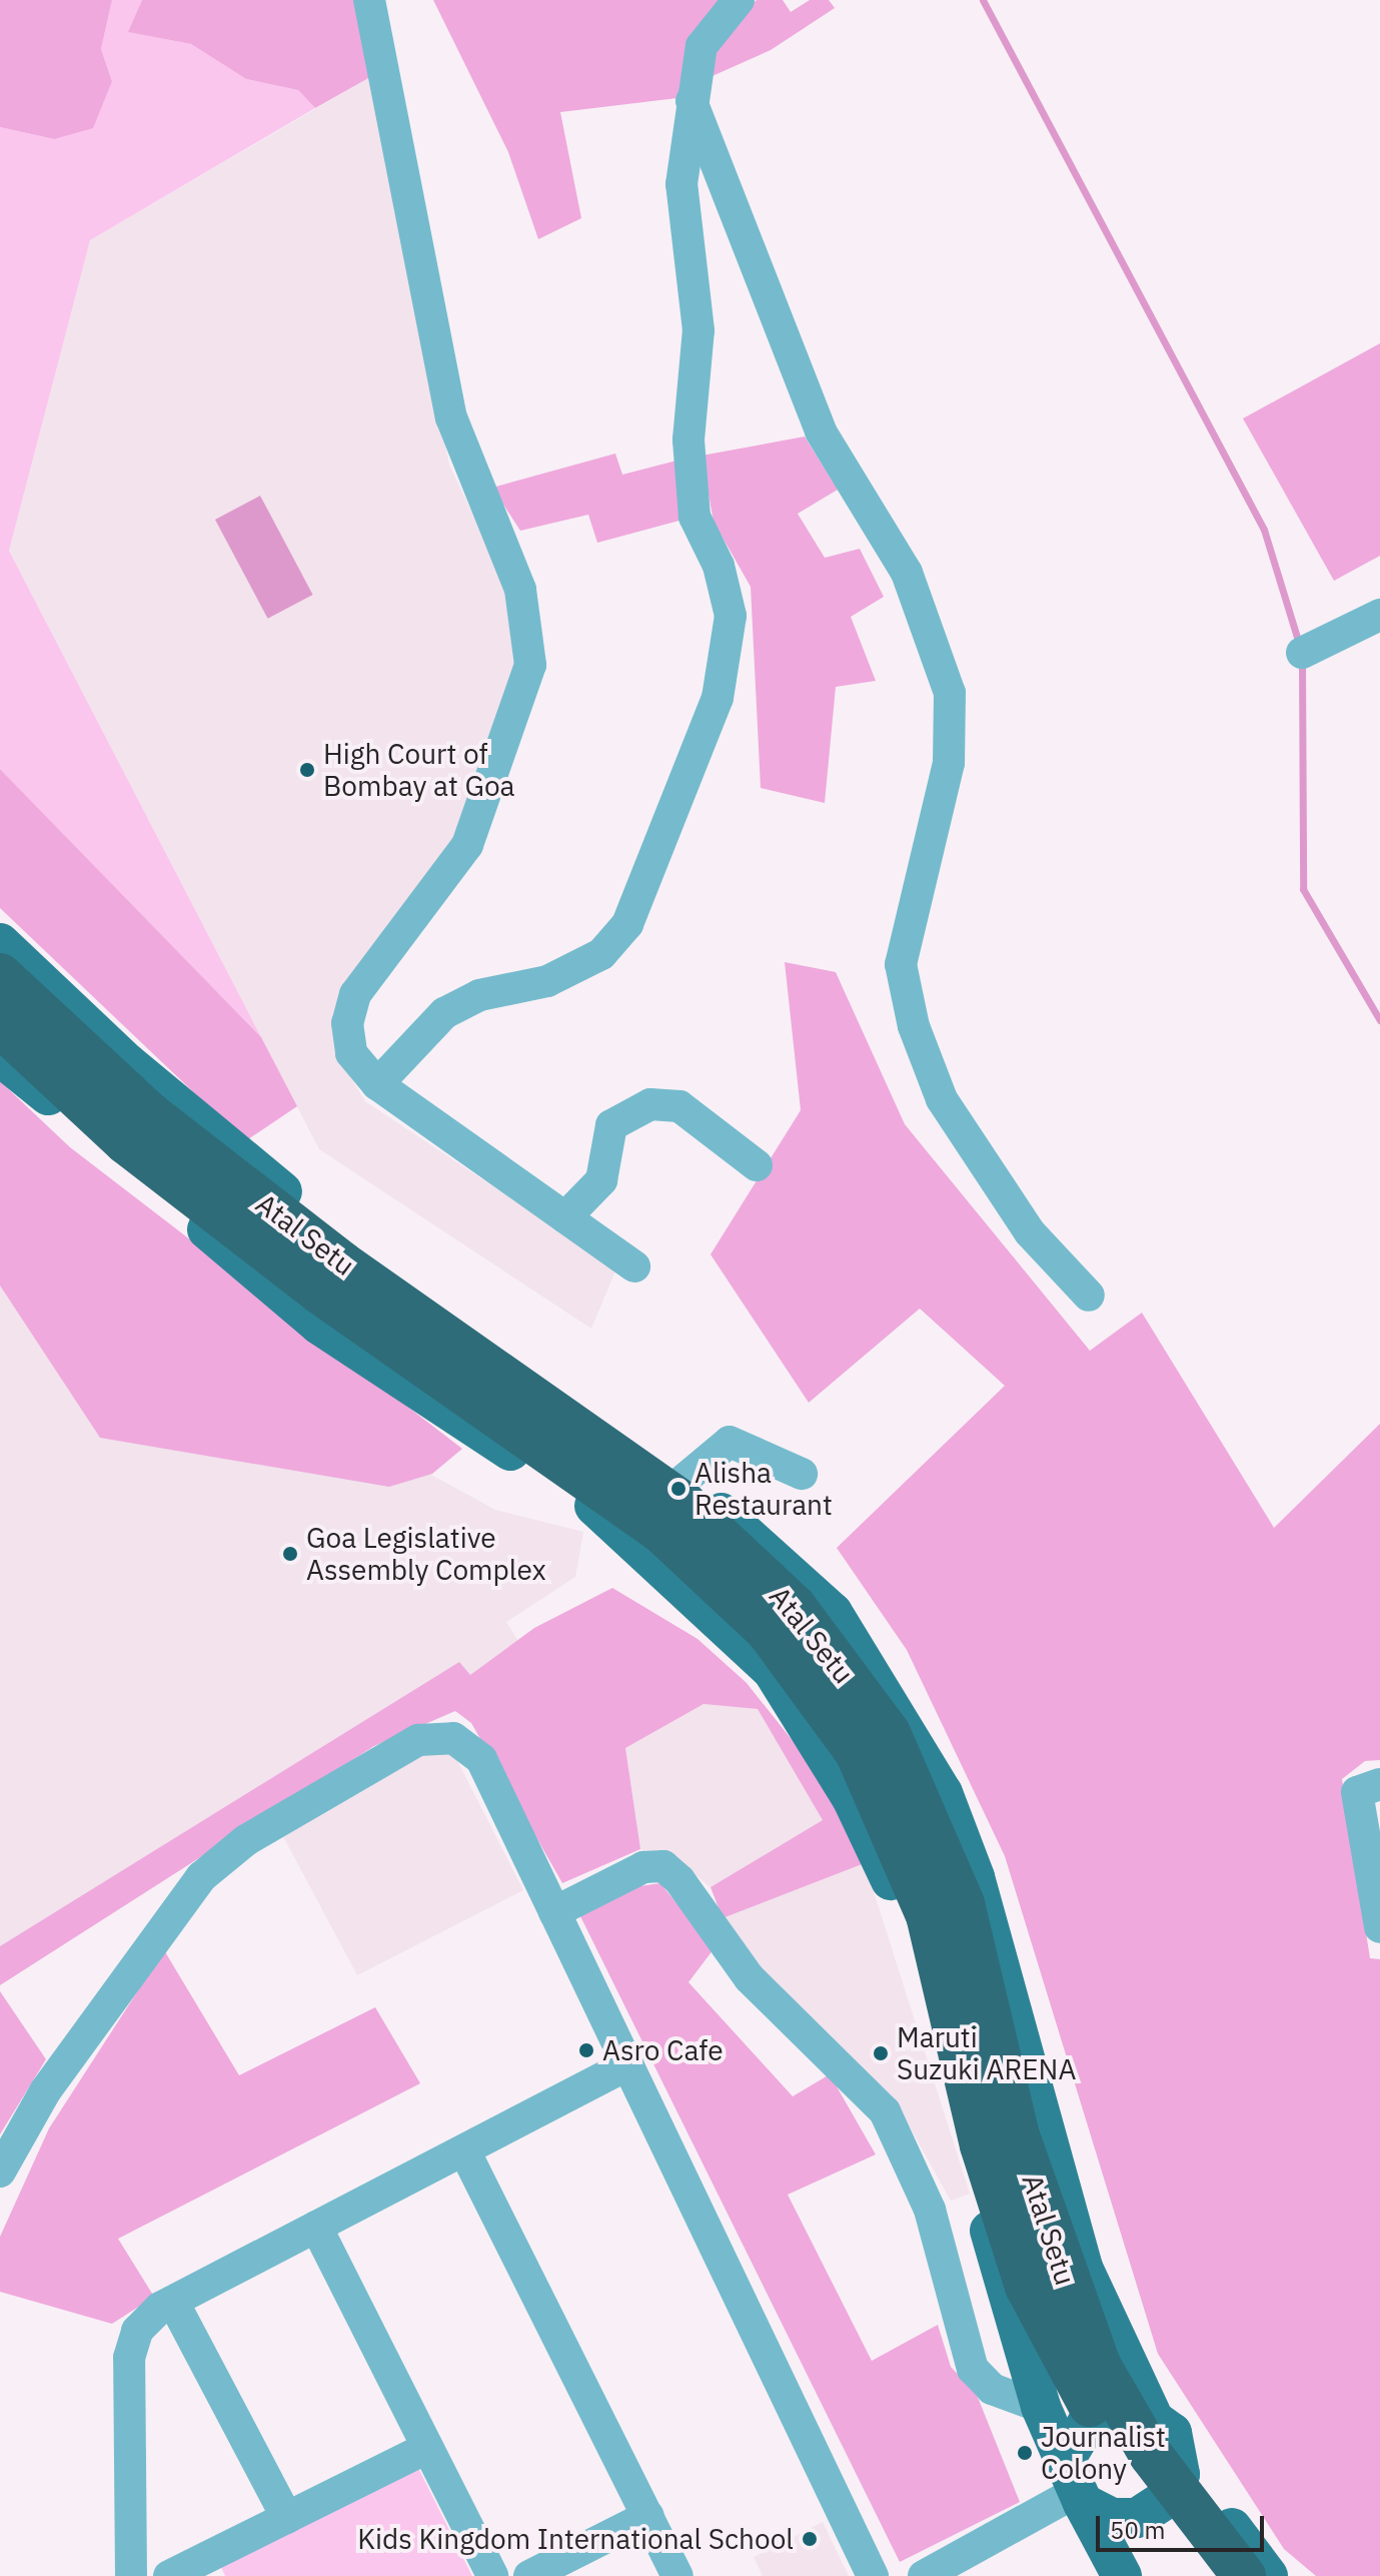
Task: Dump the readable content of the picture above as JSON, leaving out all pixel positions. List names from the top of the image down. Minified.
{"streets":{"highway":["Atal Setu"]},"places":["High Court of Bombay at Goa","Alisha Restaurant","Goa Legislative Assembly Complex","Asro Cafe","Maruti Suzuki ARENA","Journalist Colony","Kids Kingdom International School"],"scale_bar":"50 m"}
